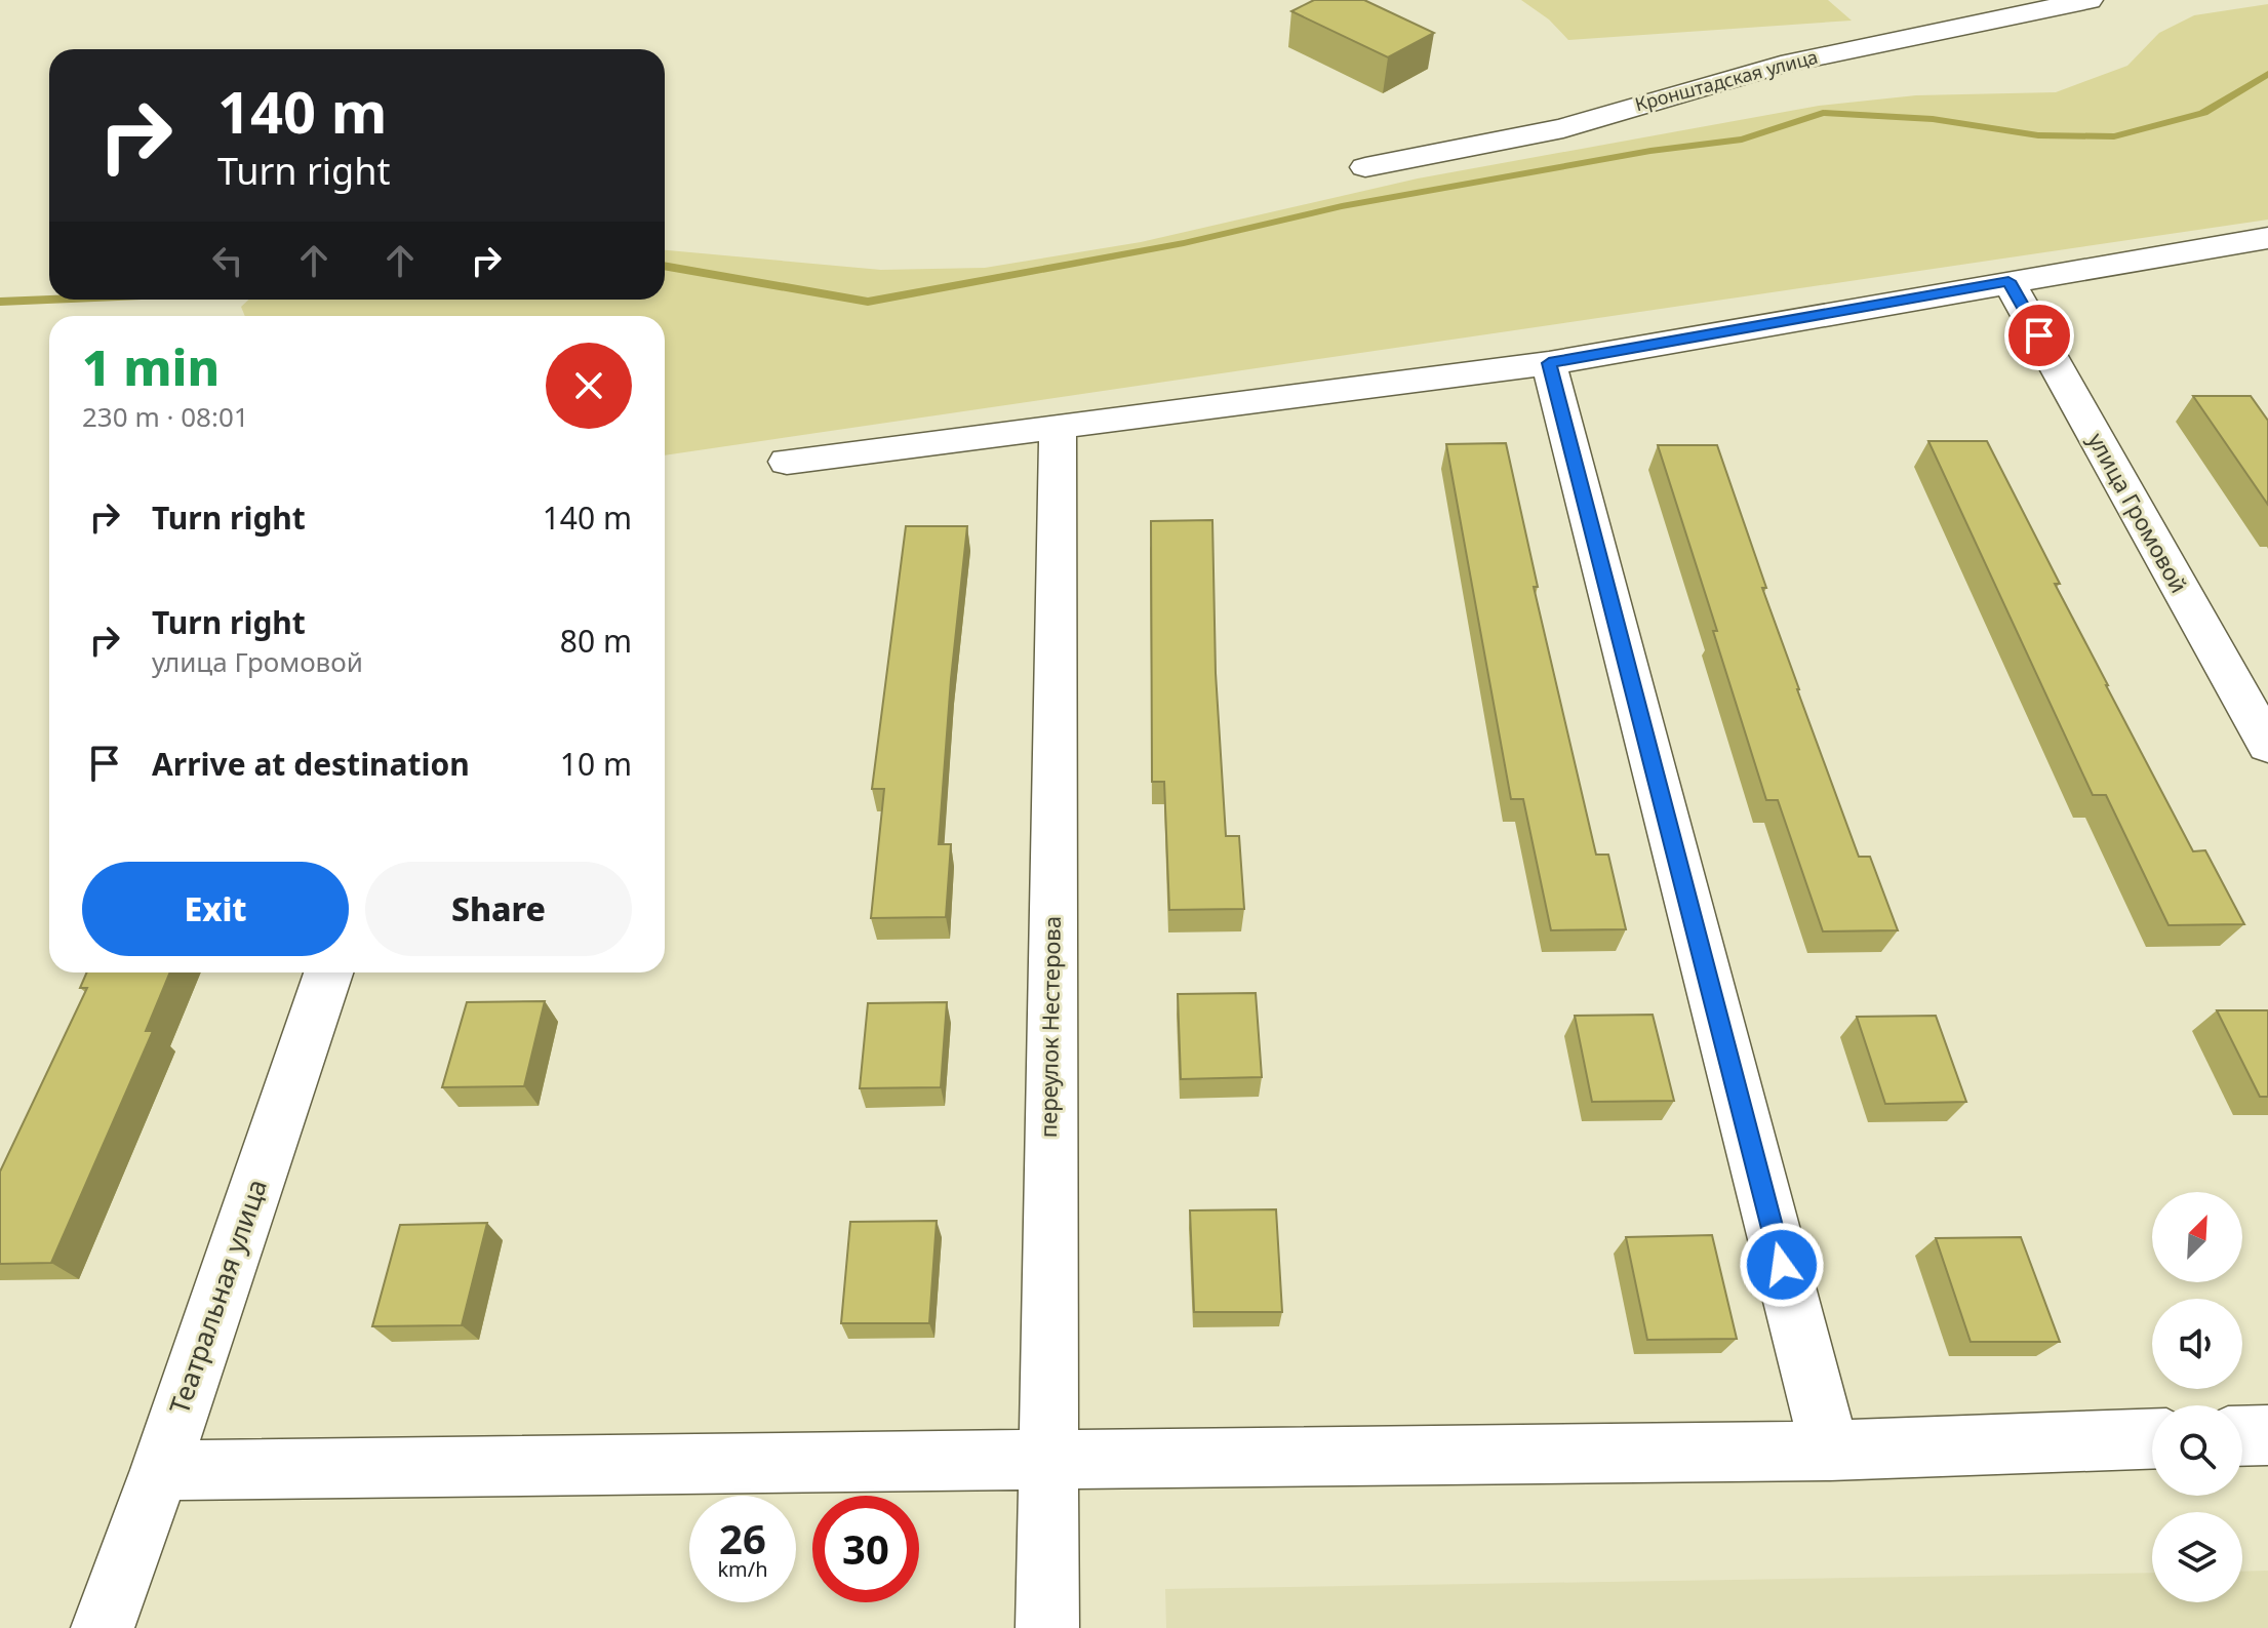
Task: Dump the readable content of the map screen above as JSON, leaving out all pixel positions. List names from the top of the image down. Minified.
{"streets":{"street":["Кронштадская улица","улица Громовой","переулок Нестерова","Театральная улица"]},"north":"top right","page":{"turn":["140 m","Turn right"],"heading":["1 min","230 m · 08:01"],"list":[{"name":"Turn right","value":"140 m"},{"name":"Turn right","note":"улица Громовой","value":"80 m"},{"name":"Arrive at destination","value":"10 m"}],"buttons":["Exit","Share"],"speed":"26 km/h","limit":"30"}}
